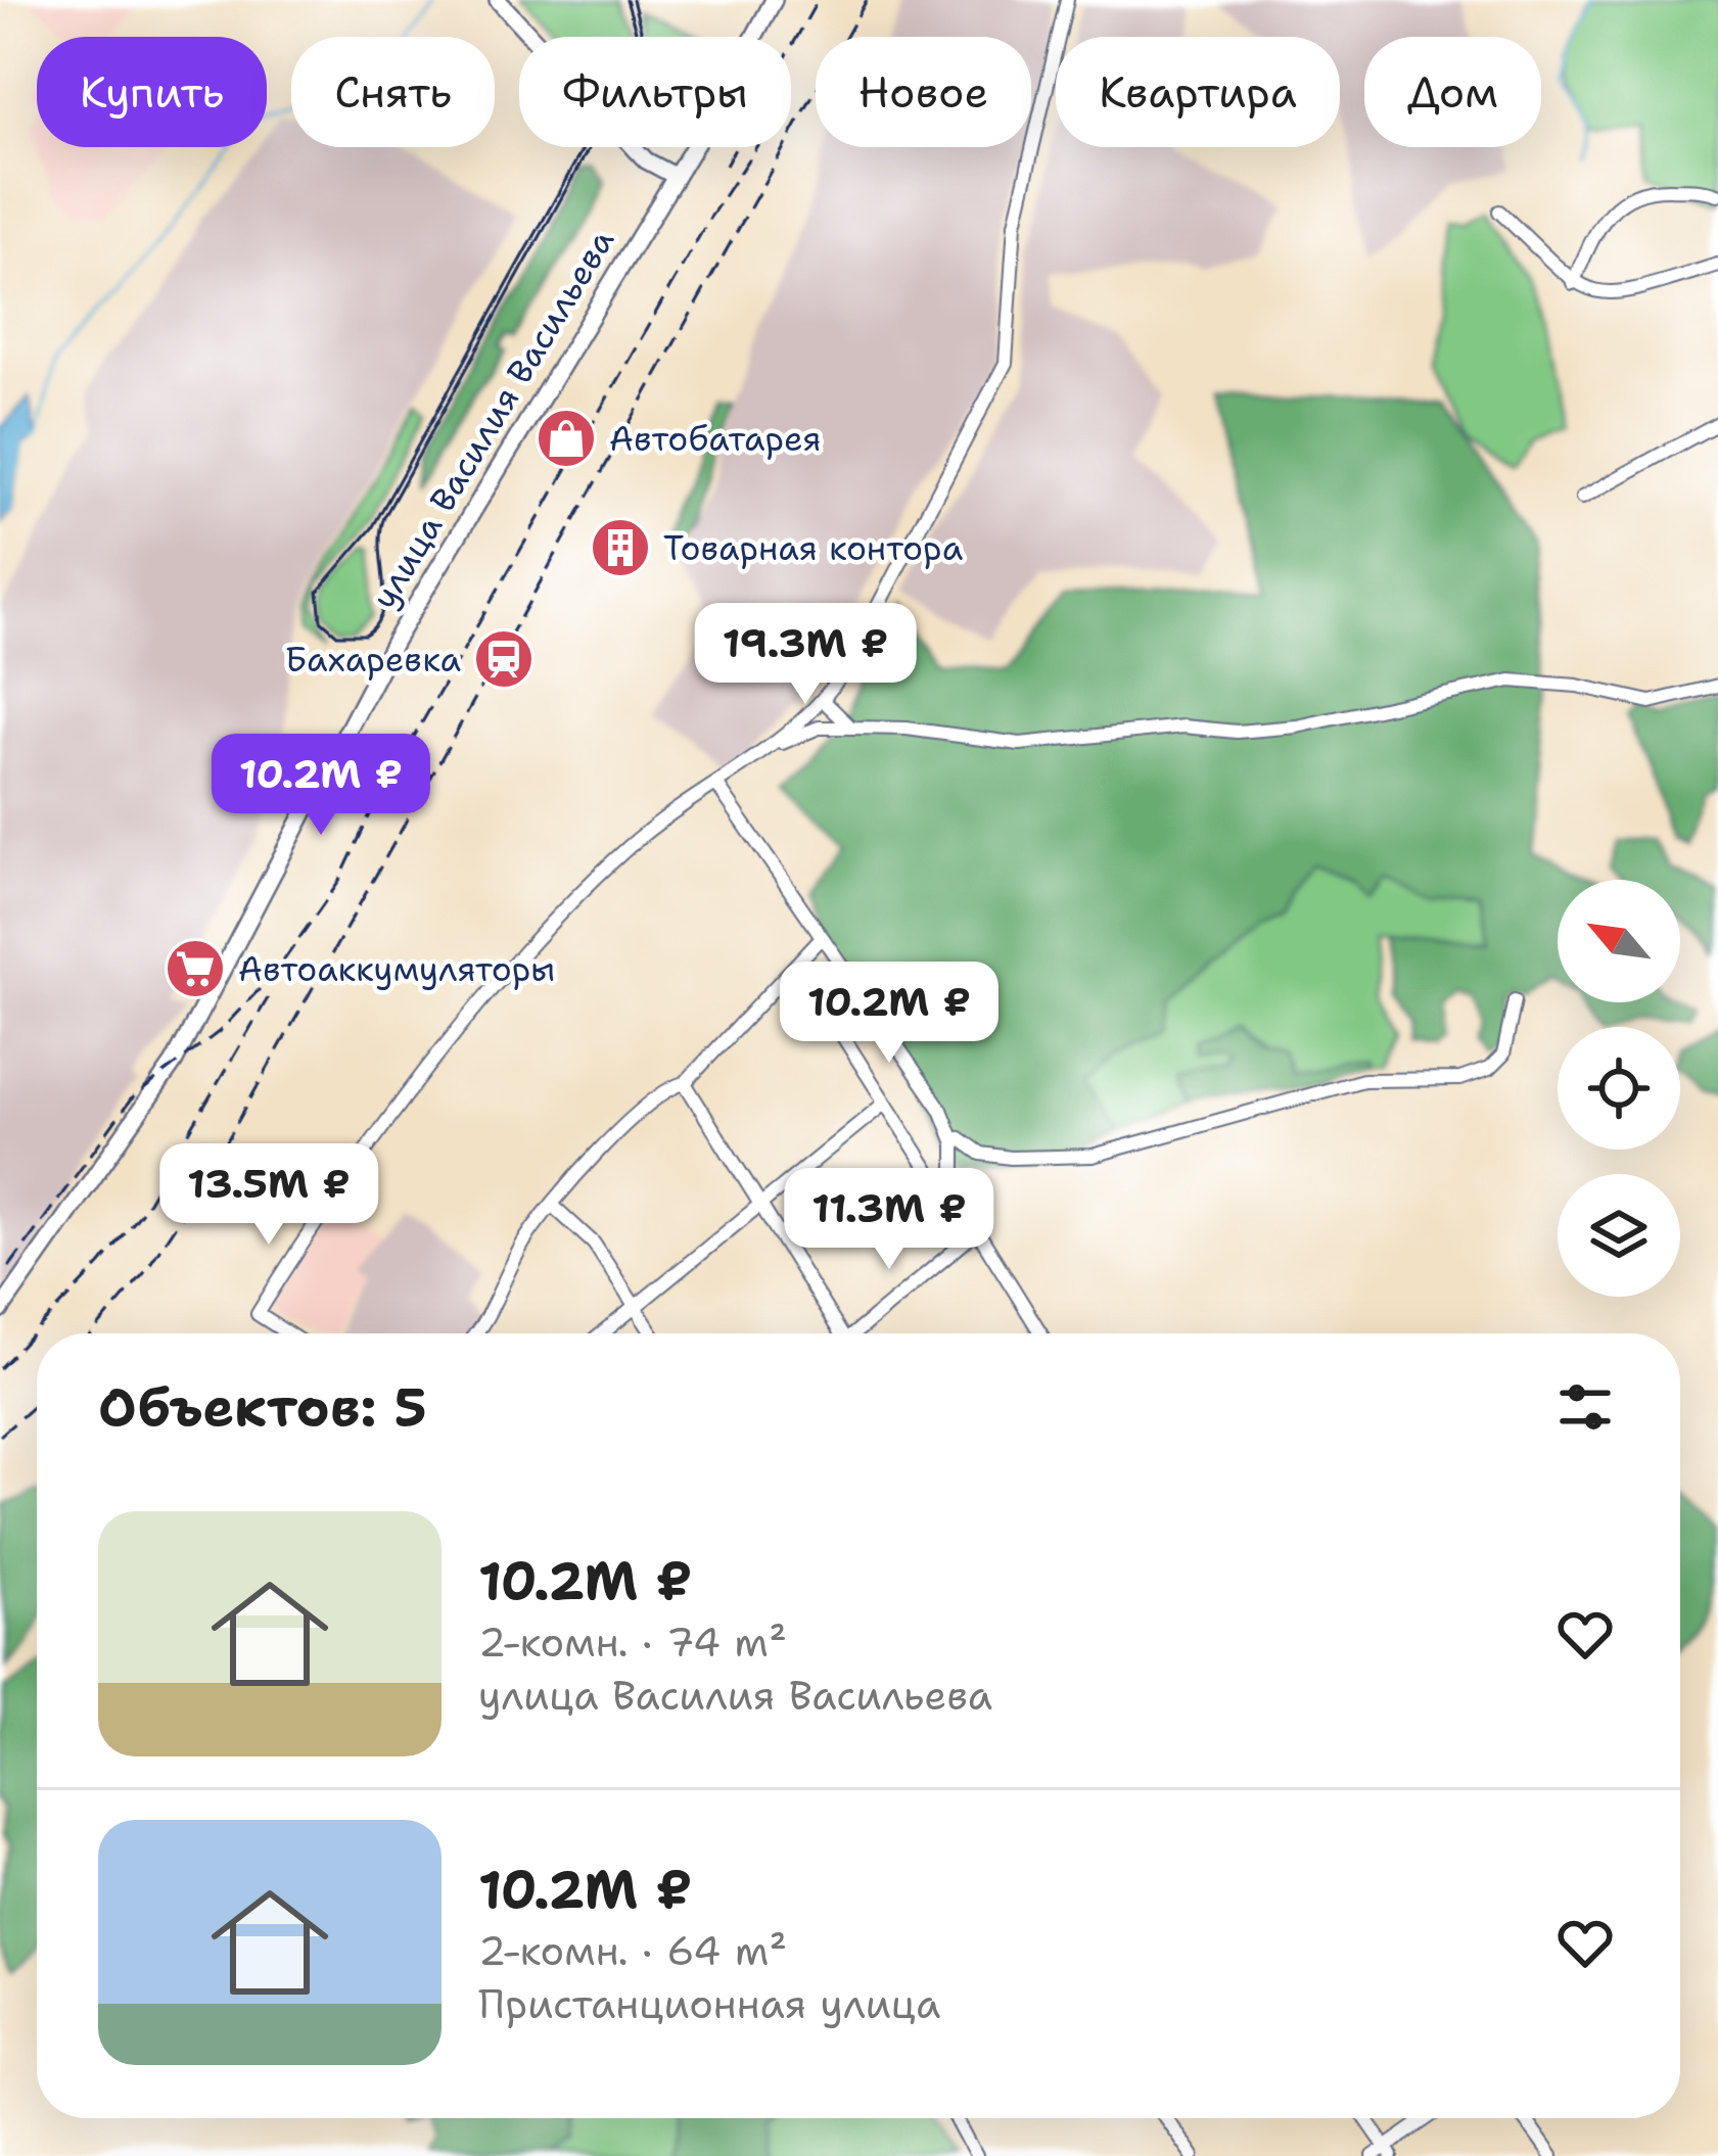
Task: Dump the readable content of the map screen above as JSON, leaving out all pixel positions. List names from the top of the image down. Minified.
{"streets":{"main road":["улица Василия Васильева"]},"places":{"shop":["Автобатарея"],"building":["Товарная контора"],"station":["Бахаревка"],"supermarket":["Автоаккумуляторы"]},"north":"top left","page":{"chip":["Купить","Снять","Фильтры","Новое","Квартира","Дом"],"price":["19.3M ₽","10.2M ₽","10.2M ₽","13.5M ₽","11.3M ₽"],"heading":"Объектов: 5","list":[{"name":"10.2M ₽","note":"2-комн. · 74 m² · улица Василия Васильева"},{"name":"10.2M ₽","note":"2-комн. · 64 m² · Пристанционная улица"}]}}
